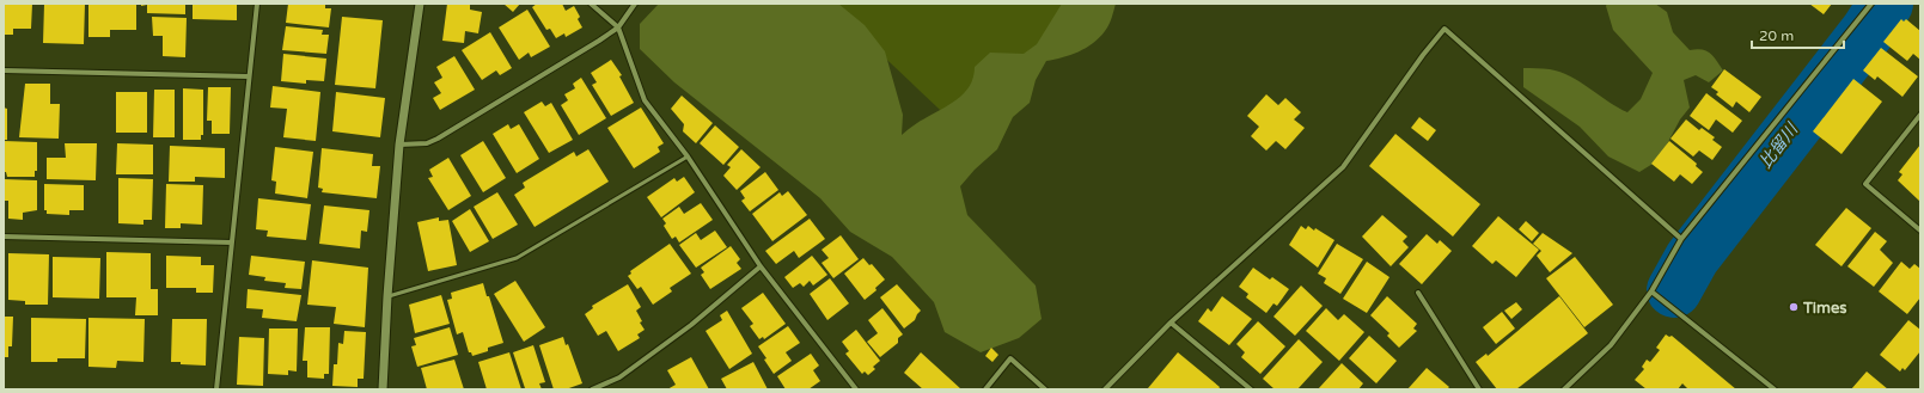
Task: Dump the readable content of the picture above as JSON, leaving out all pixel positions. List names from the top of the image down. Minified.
{"water":["比留川"],"places":["Times"],"scale_bar":"20 m"}
